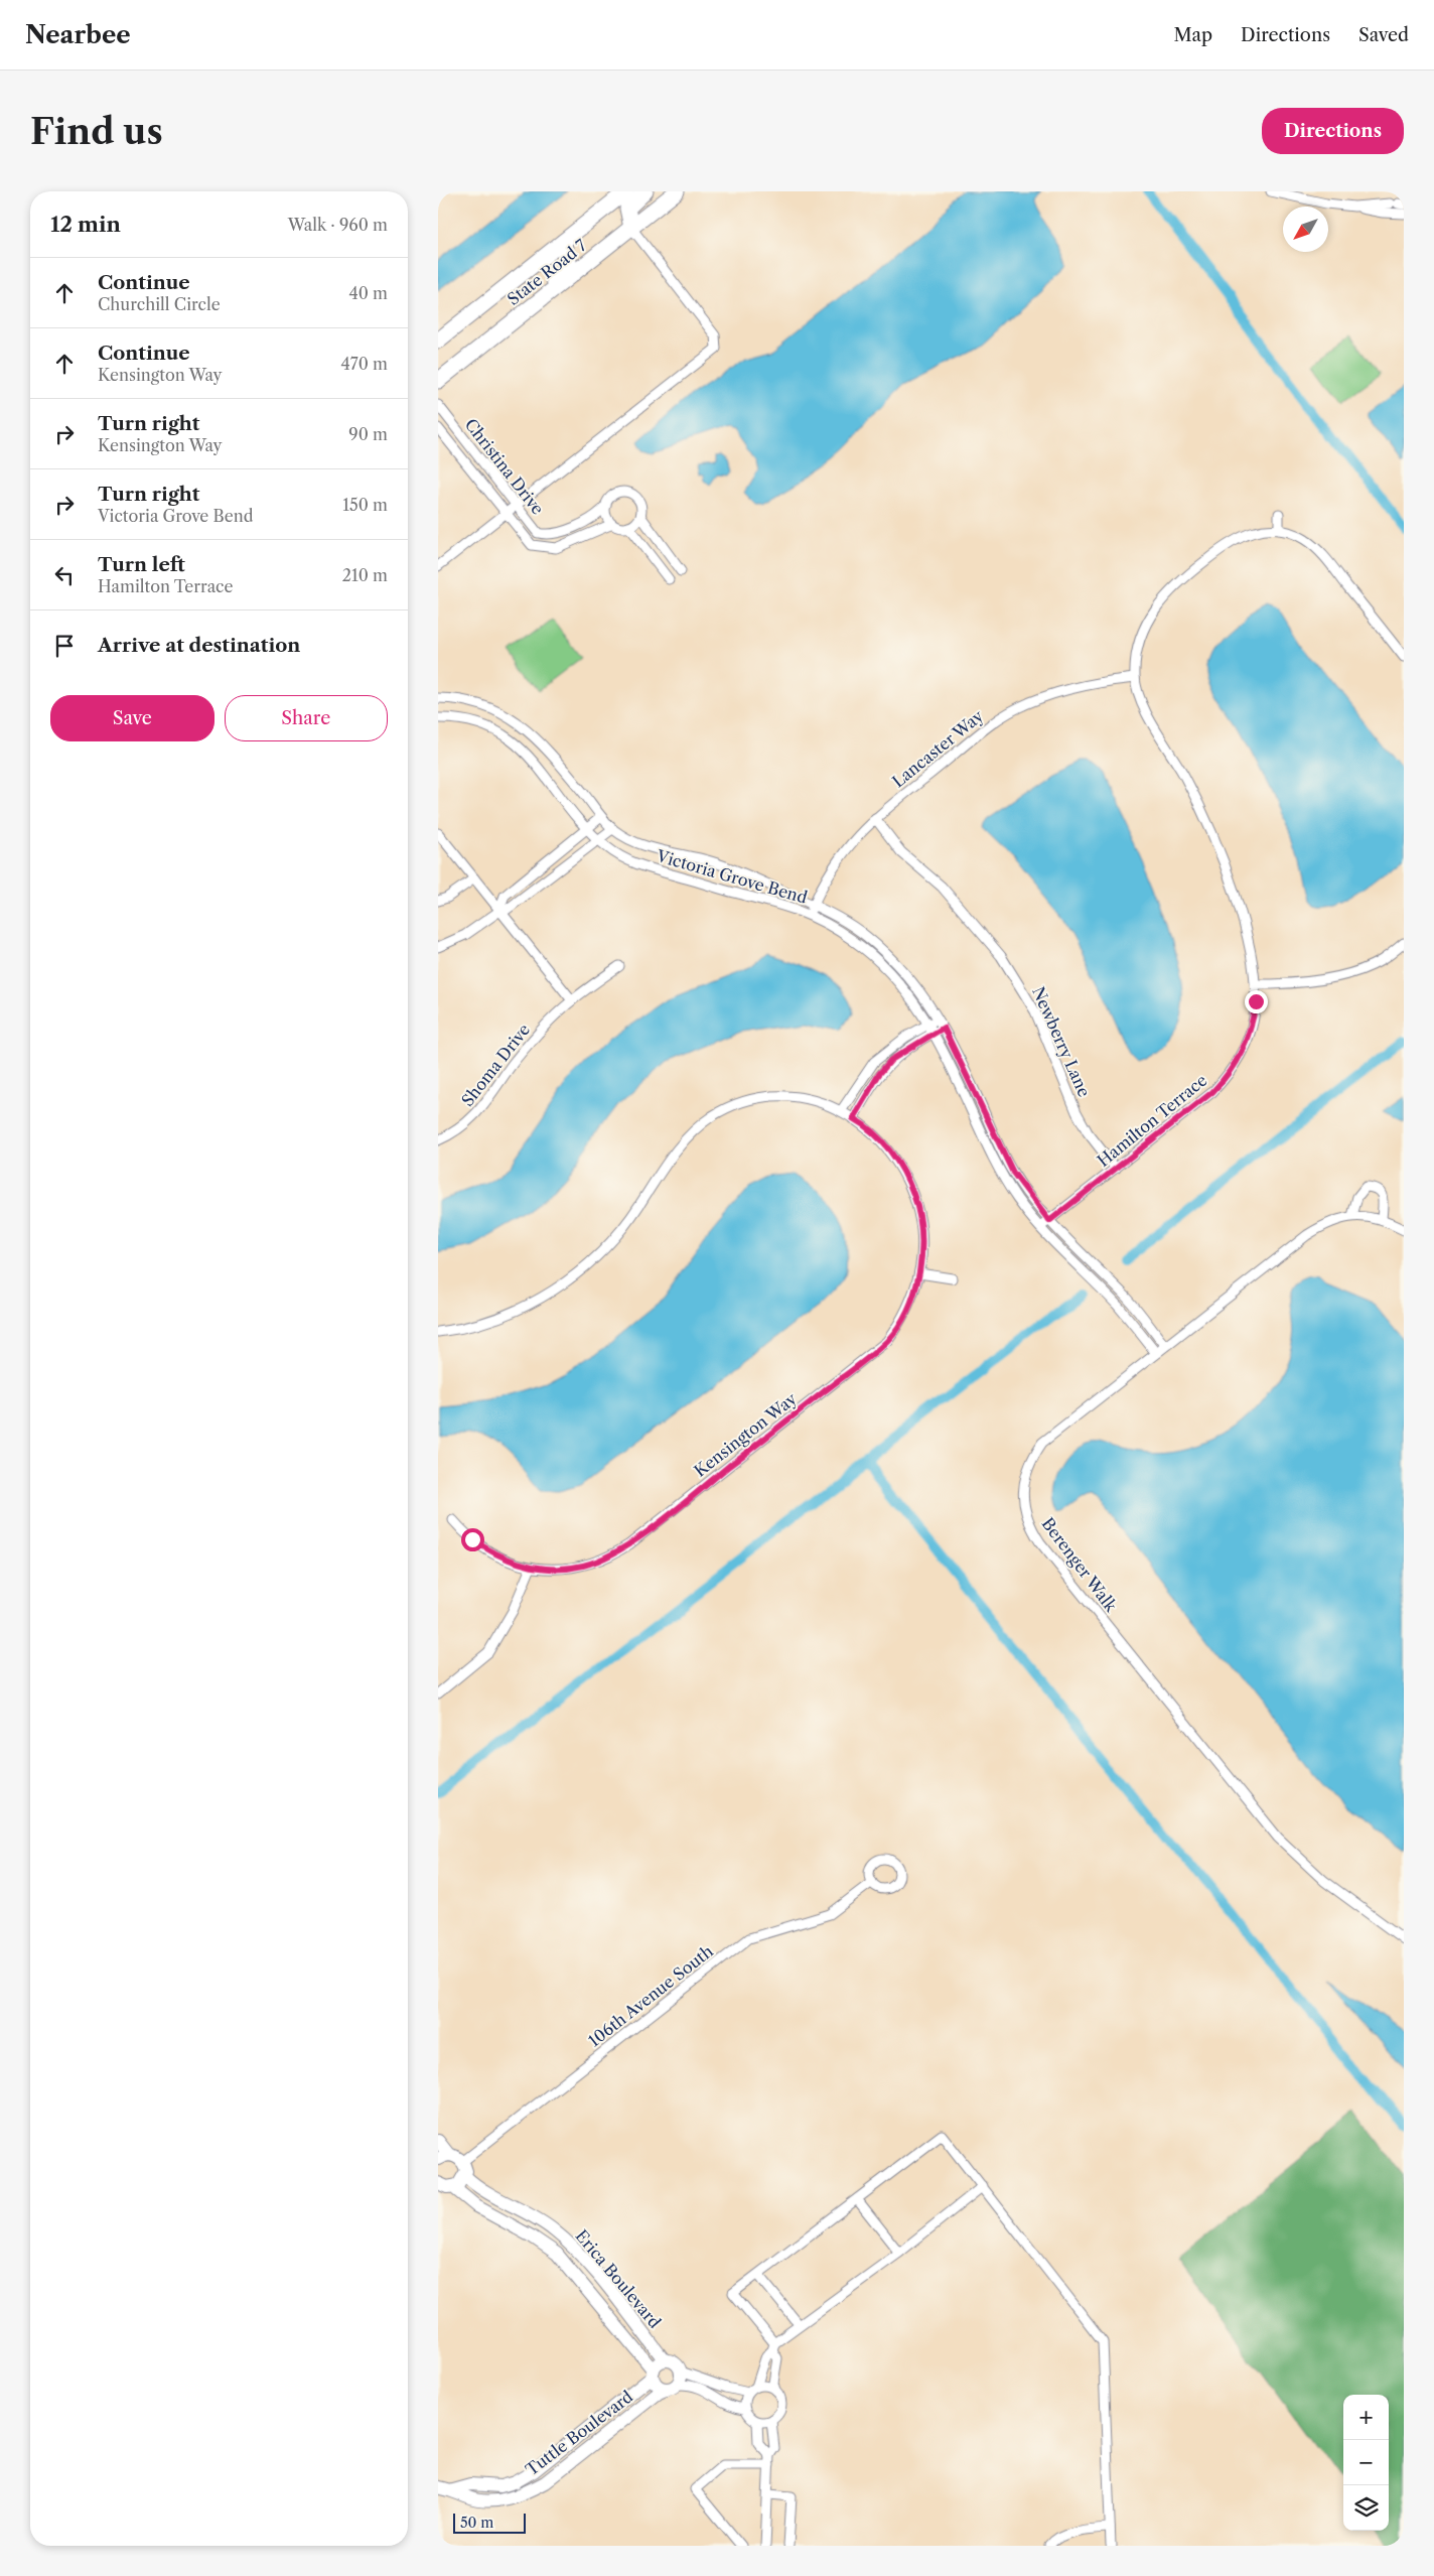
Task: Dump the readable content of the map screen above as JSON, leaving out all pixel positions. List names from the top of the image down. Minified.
{"streets":{"main road":["State Road 7"],"street":["Christina Drive","Lancaster Way","Victoria Grove Bend","Newberry Lane","Shoma Drive","Hamilton Terrace","Kensington Way","Berenger Walk","106th Avenue South","Erica Boulevard","Tuttle Boulevard"]},"crossings":[["Lancaster Way","Victoria Grove Bend"],["Lancaster Way","Newberry Lane"],["Lancaster Way","Hamilton Terrace"],["Victoria Grove Bend","Hamilton Terrace"],["Victoria Grove Bend","Berenger Walk"],["Newberry Lane","Hamilton Terrace"],["Erica Boulevard","Tuttle Boulevard"]],"scale_bar":"50 m","north":"bottom left","page":{"header":"Nearbee","nav":["Map","Directions","Saved"],"buttons":["Directions",["Save","Share"]],"title":"Find us","heading":["12 min","Walk · 960 m"],"list":[["Continue","Churchill Circle","40 m"],["Continue","Kensington Way","470 m"],["Turn right","Kensington Way","90 m"],["Turn right","Victoria Grove Bend","150 m"],["Turn left","Hamilton Terrace","210 m"],"Arrive at destination"],"map_buttons":["+","−"],"scale":"50 m"}}
